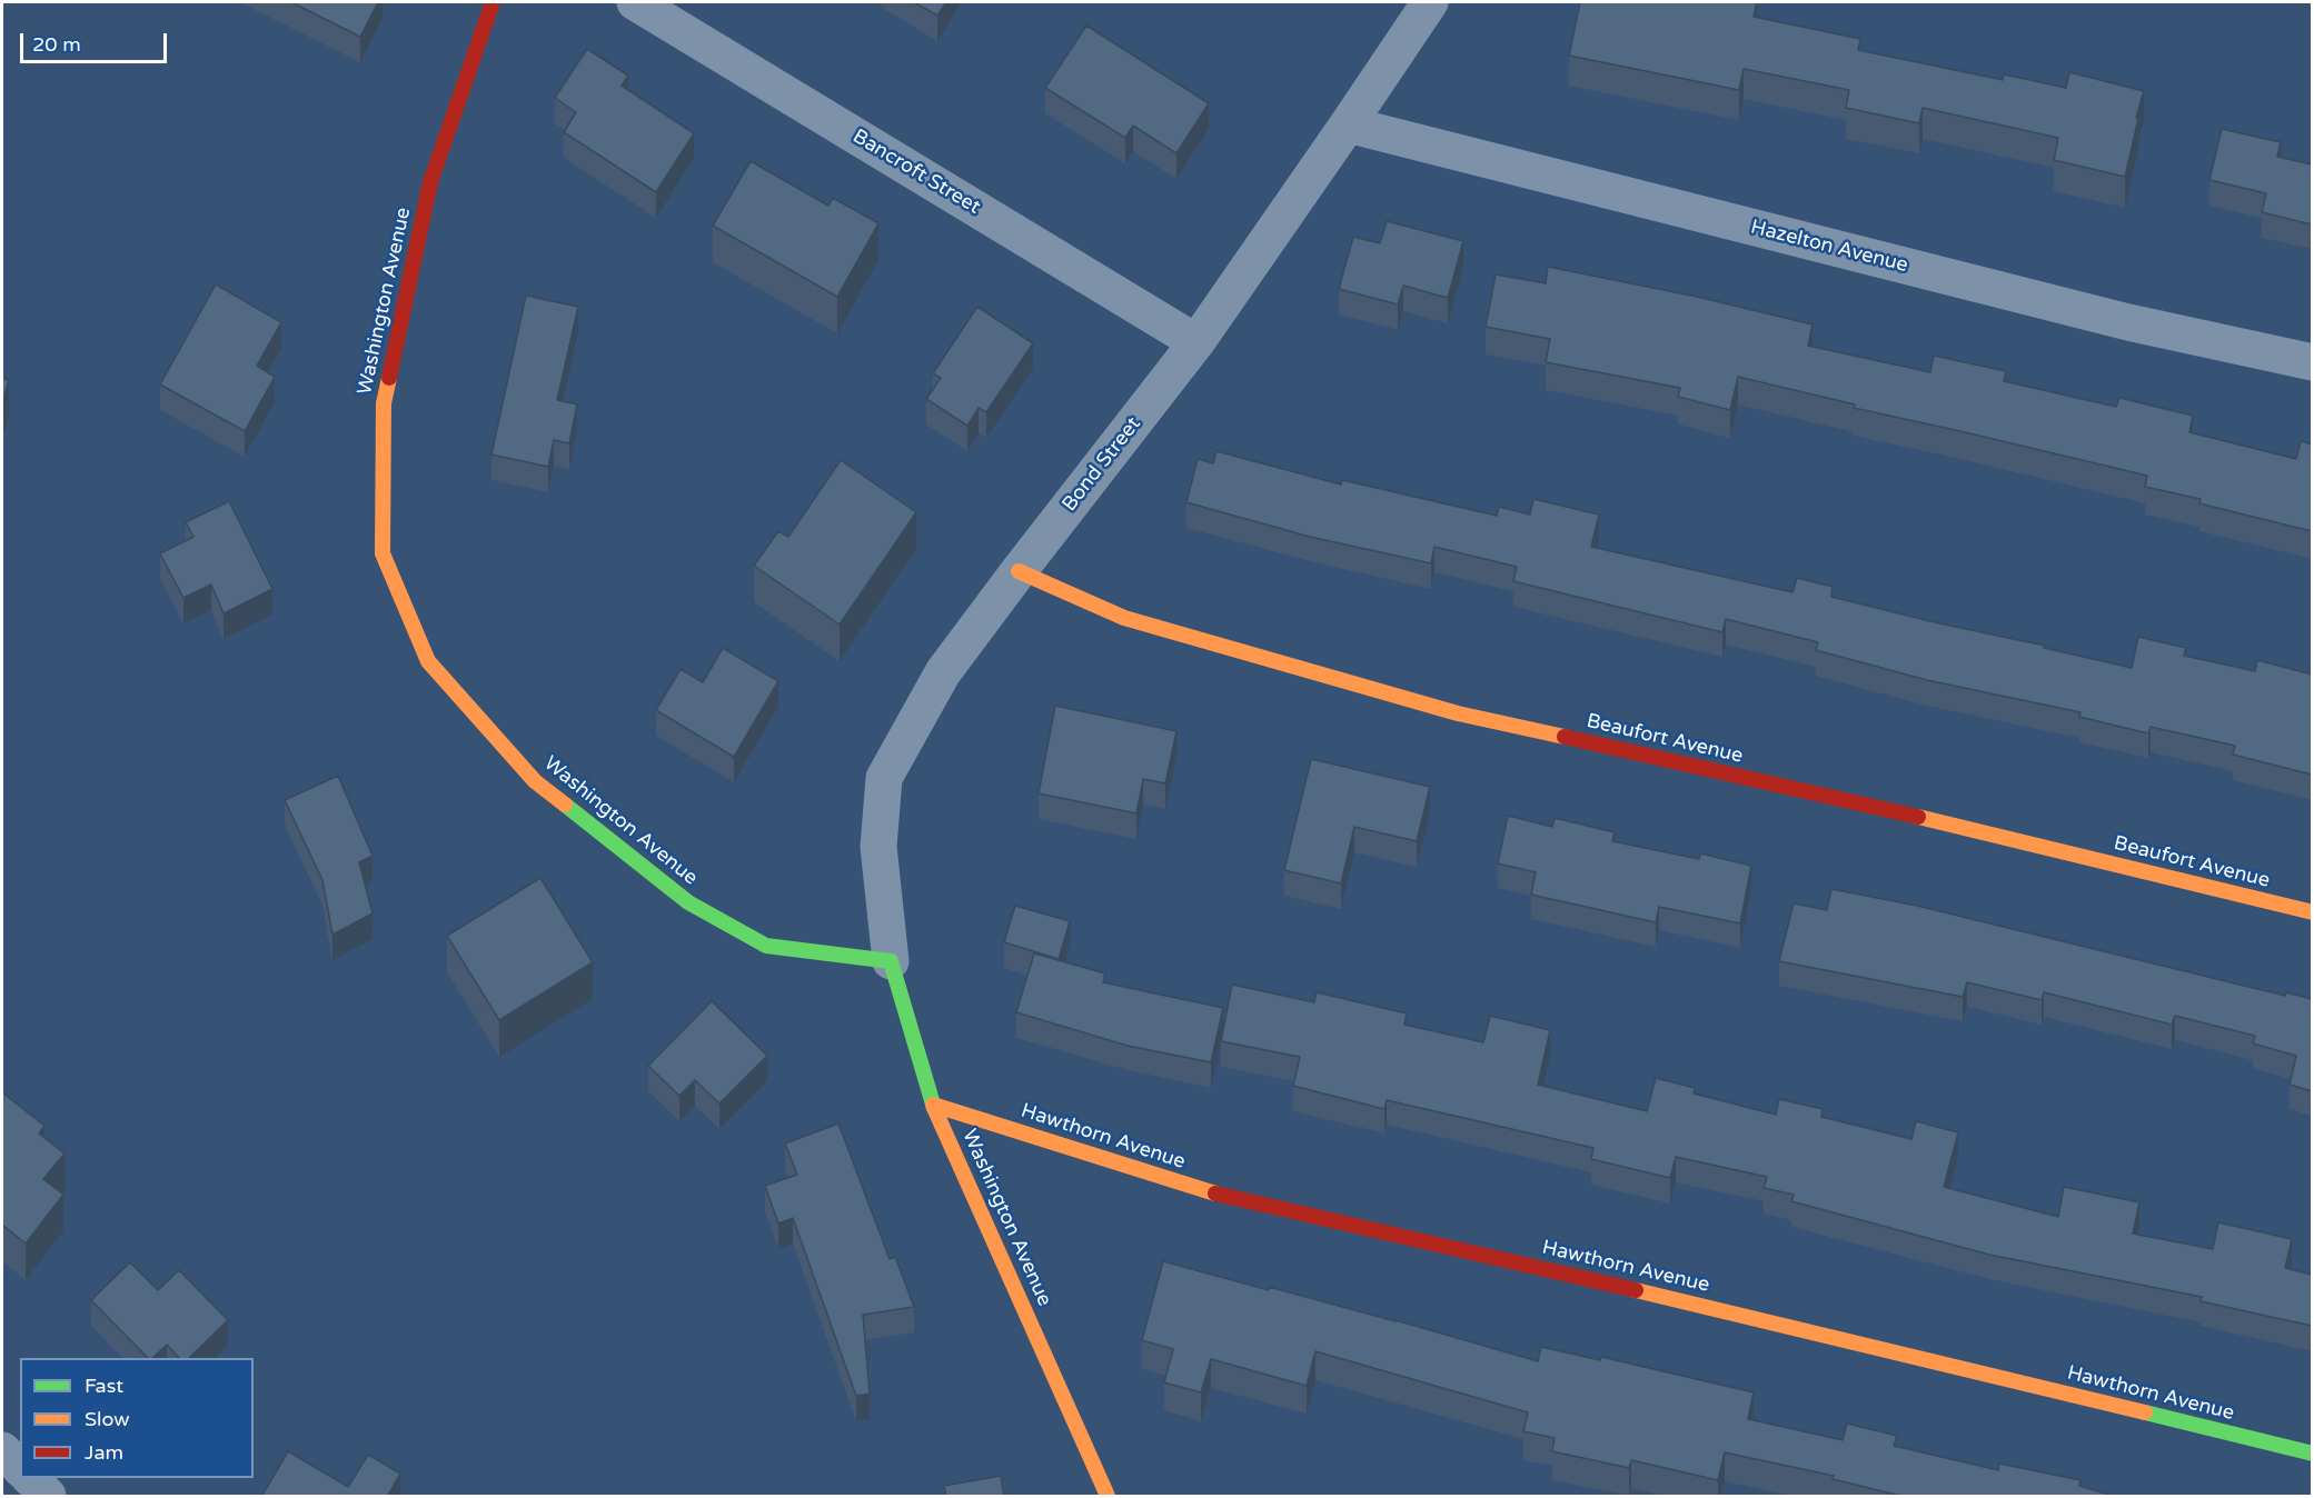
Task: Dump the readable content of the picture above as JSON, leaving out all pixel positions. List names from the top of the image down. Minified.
{"streets":{"street":["Bancroft Street","Hazelton Avenue","Washington Avenue","Bond Street","Beaufort Avenue","Hawthorn Avenue"]},"crossings":[["Bancroft Street","Bond Street"],["Hazelton Avenue","Bond Street"],["Washington Avenue","Bond Street"],["Washington Avenue","Hawthorn Avenue"],["Bond Street","Beaufort Avenue"]],"legend":["Fast","Slow","Jam"],"scale_bar":"20 m"}
